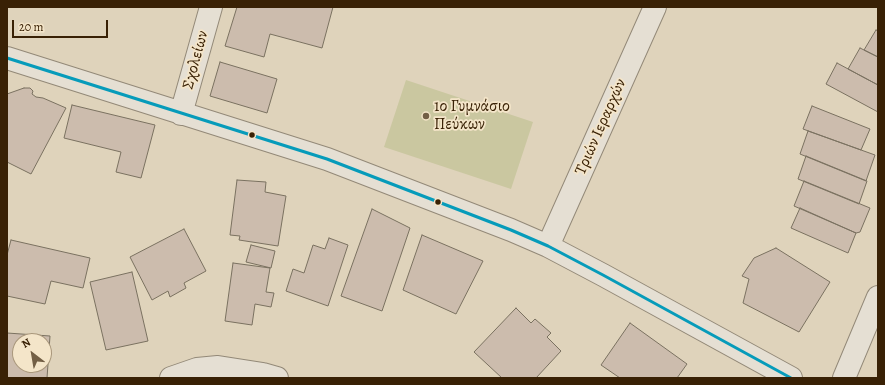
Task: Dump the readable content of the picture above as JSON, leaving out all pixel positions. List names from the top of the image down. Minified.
{"streets":{"street":["Σχολείων","Τριών Ιεραρχών"]},"places":["1ο Γυμνάσιο Πεύκων"],"scale_bar":"20 m","north":"top left"}
